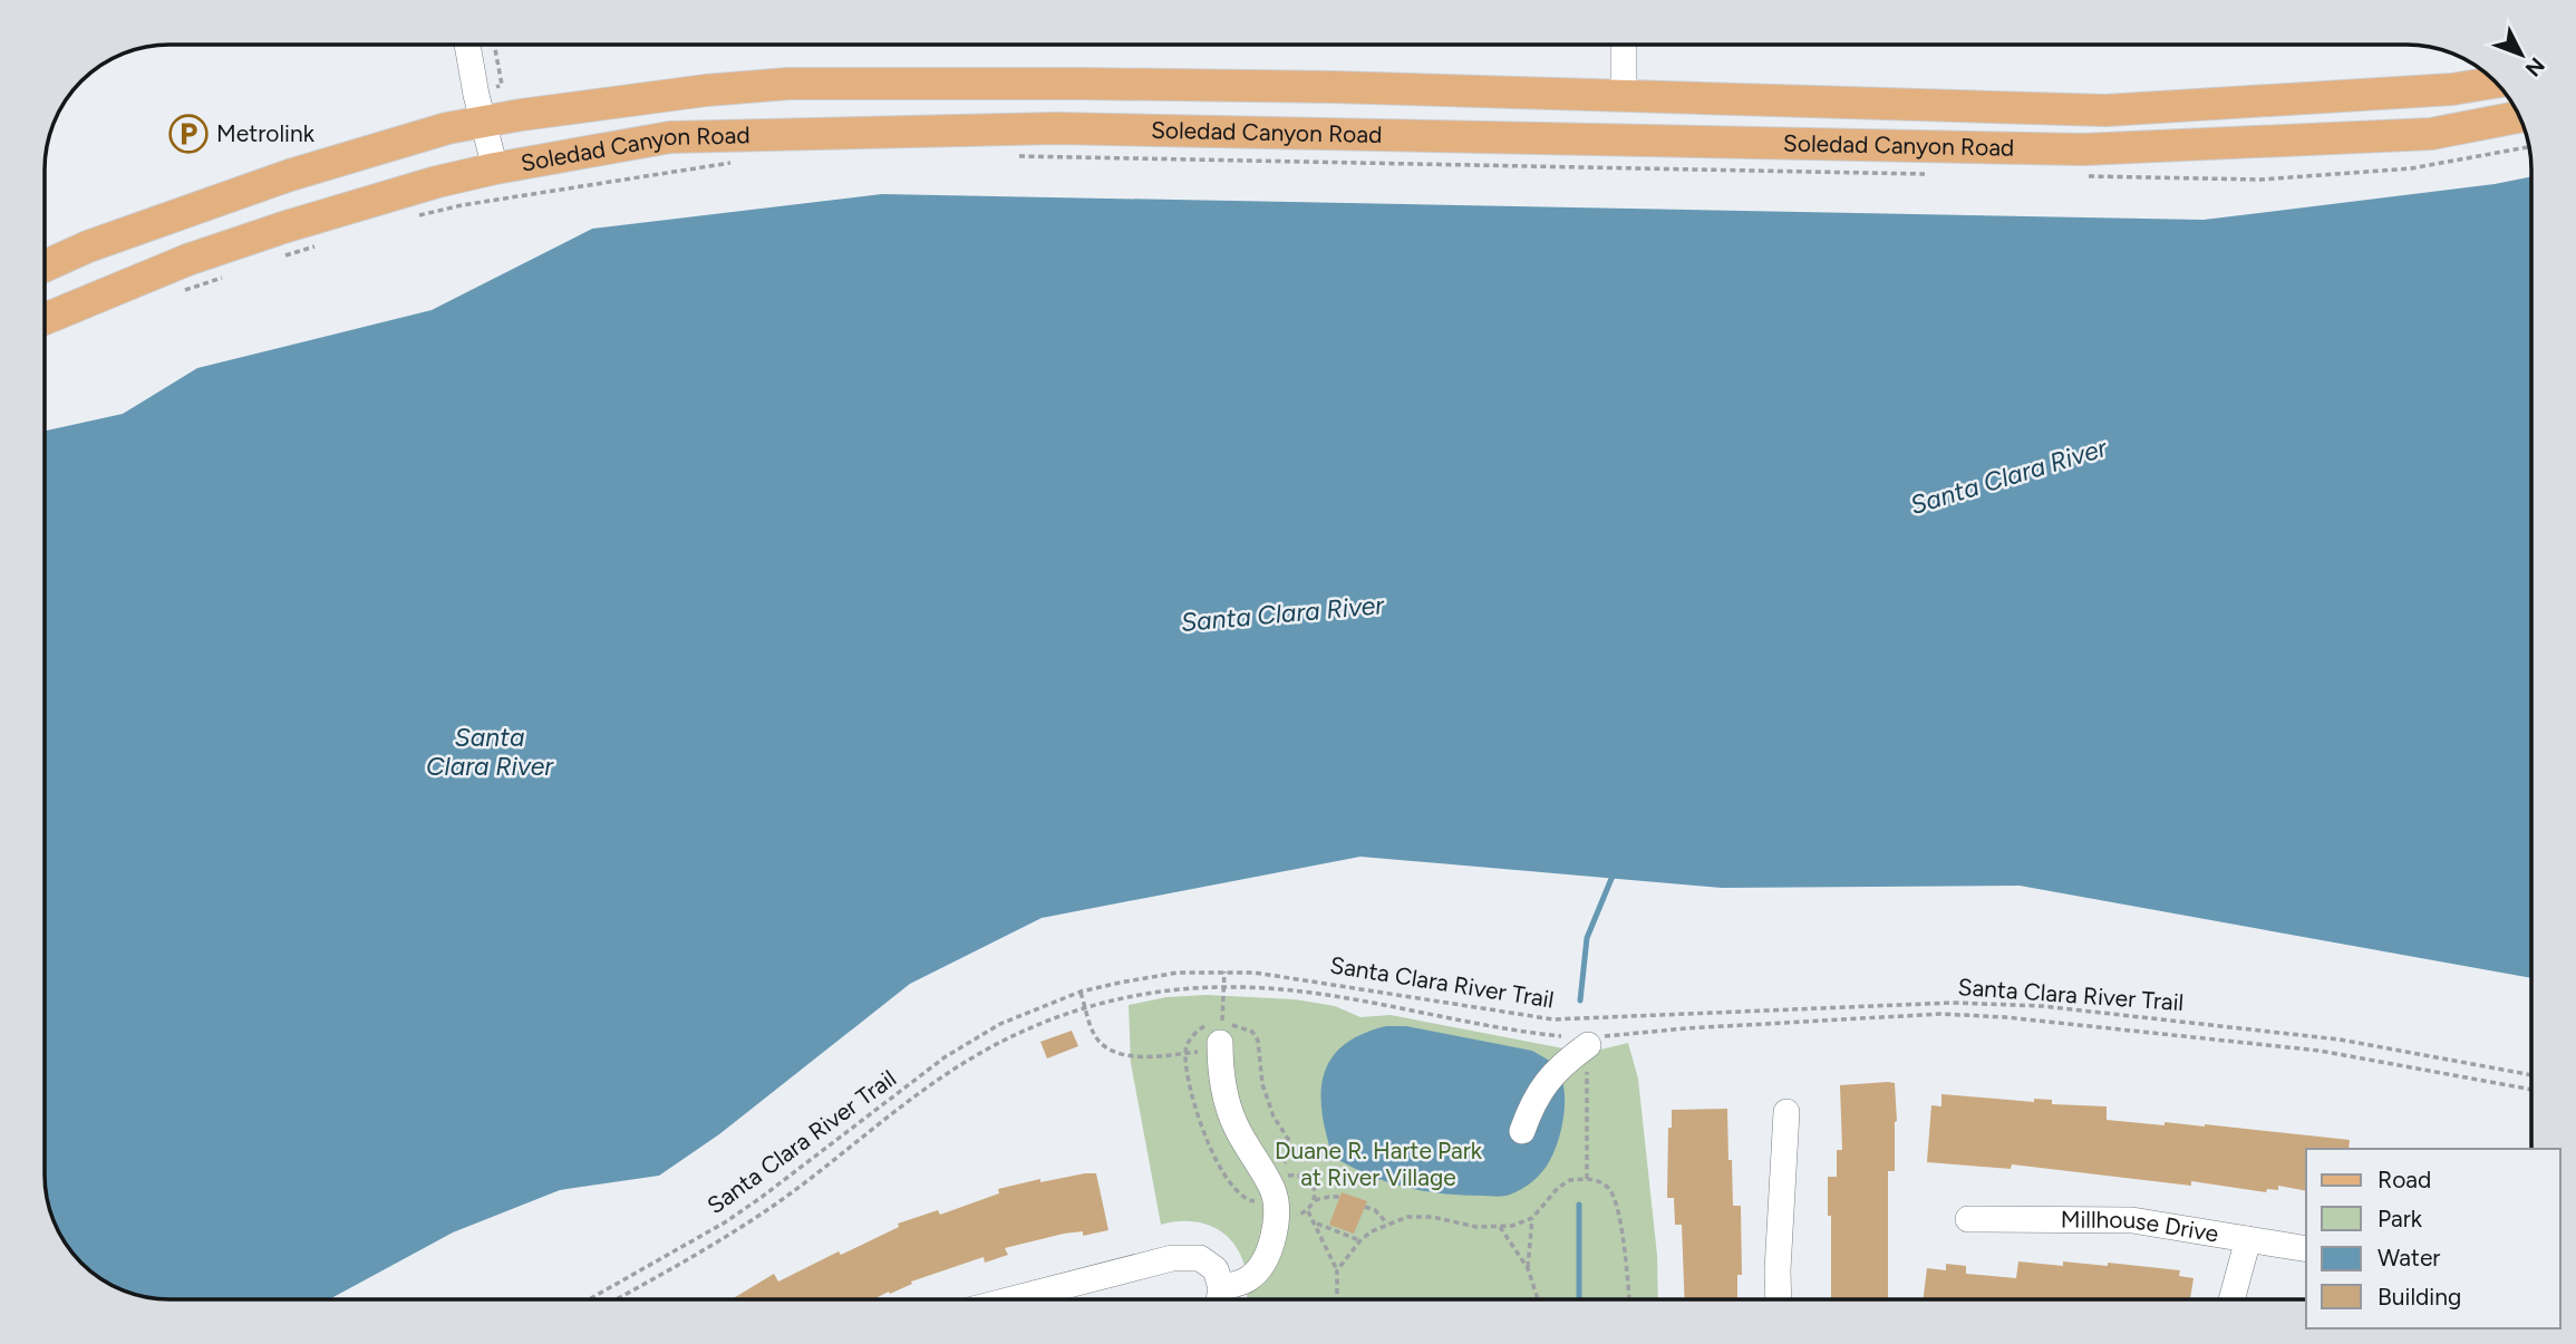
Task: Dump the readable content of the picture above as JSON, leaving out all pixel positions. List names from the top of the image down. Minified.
{"streets":{"main road":["Soledad Canyon Road"],"street":["Millhouse Drive"],"path":["Santa Clara River Trail"]},"water":["Santa Clara River"],"parks":["Duane R. Harte Park at River Village"],"places":{"parking":["Metrolink"]},"legend":["Road","Park","Water","Building"],"north":"bottom right"}
